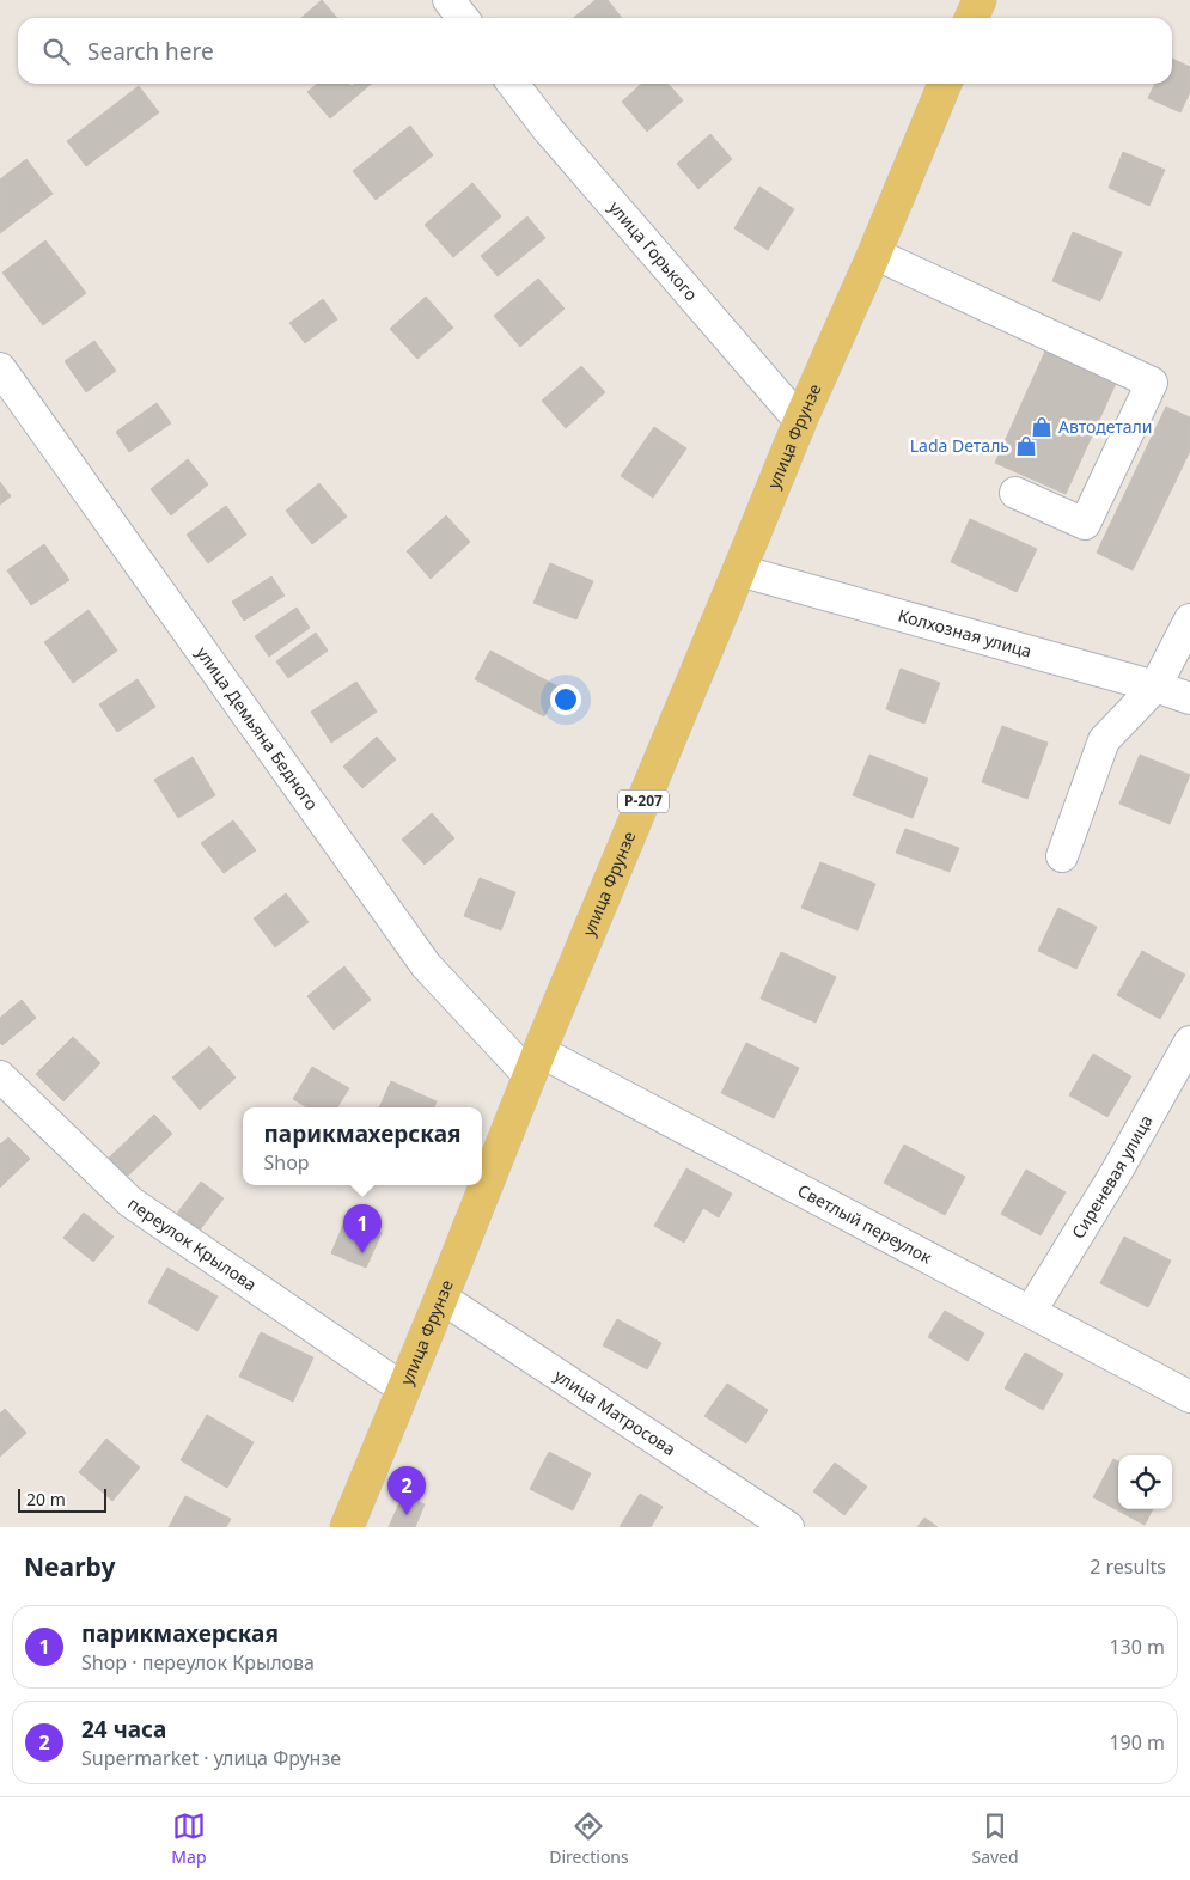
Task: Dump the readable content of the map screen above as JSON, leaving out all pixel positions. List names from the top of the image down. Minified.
{"streets":{"main road":["улица Фрунзе","Р-207"],"street":["улица Горького","Колхозная улица","улица Демьяна Бедного","Сиреневая улица","Светлый переулок","переулок Крылова","улица Матросова"]},"crossings":[["улица Горького","улица Фрунзе"],["улица Фрунзе","Колхозная улица"],["улица Фрунзе","улица Демьяна Бедного"],["улица Фрунзе","Светлый переулок"],["улица Фрунзе","переулок Крылова"],["улица Фрунзе","улица Матросова"],["улица Демьяна Бедного","Светлый переулок"],["Сиреневая улица","Светлый переулок"]],"places":{"shop":["Автодетали","Lada Dеталь"]},"scale_bar":"20 m","page":{"search":"Search here","popup":["парикмахерская","Shop"],"pins":["1","2"],"scale":"20 m","heading":["Nearby","2 results"],"list":[{"mark":"1","name":"парикмахерская","note":"Shop · переулок Крылова","value":"130 m"},{"mark":"2","name":"24 часа","note":"Supermarket · улица Фрунзе","value":"190 m"}],"nav":["Map","Directions","Saved"]}}
